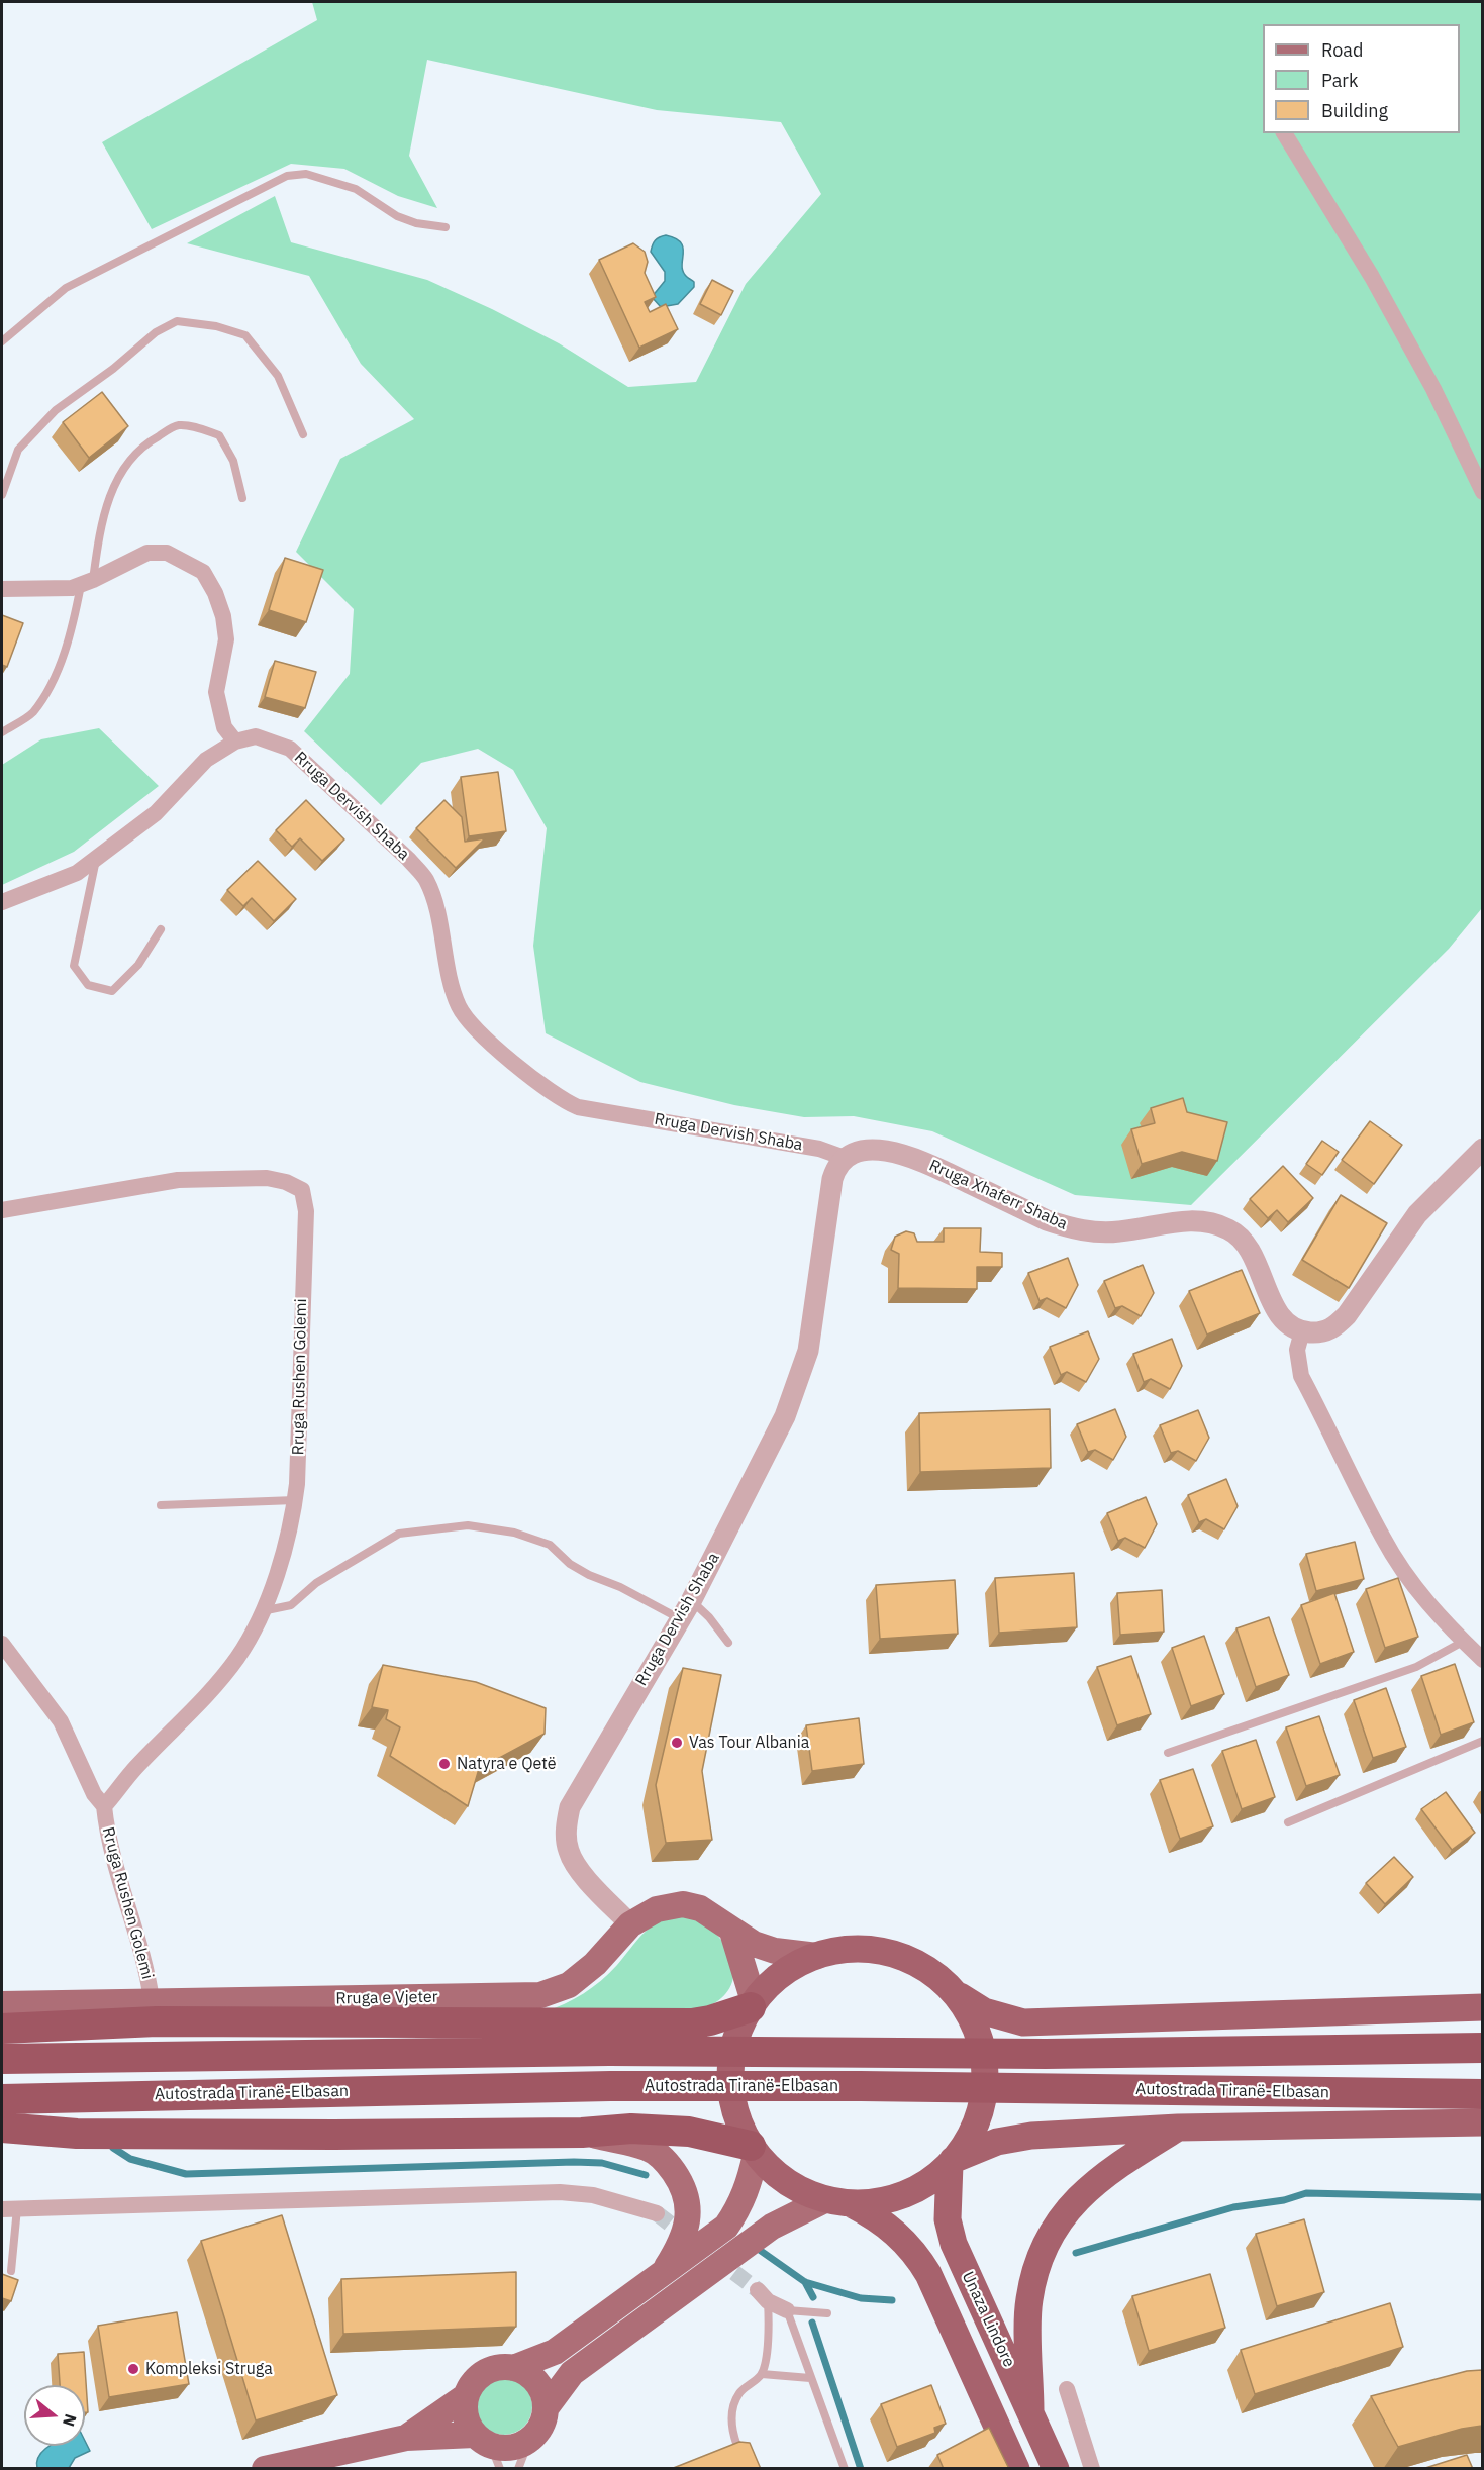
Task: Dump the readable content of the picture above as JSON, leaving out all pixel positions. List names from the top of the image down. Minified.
{"streets":{"highway":["Autostrada Tiranë-Elbasan","Unaza Lindore"],"main road":["Rruga e Vjeter"],"street":["Rruga Dervish Shaba","Rruga Xhaferr Shaba","Rruga Rushen Golemi"]},"crossings":[["Rruga Dervish Shaba","Rruga Xhaferr Shaba"],["Rruga Dervish Shaba","Rruga e Vjeter"],["Rruga Rushen Golemi","Rruga e Vjeter"]],"places":["Vas Tour Albania","Natyra e Qetë","Kompleksi Struga"],"legend":["Road","Park","Building"],"north":"right"}
